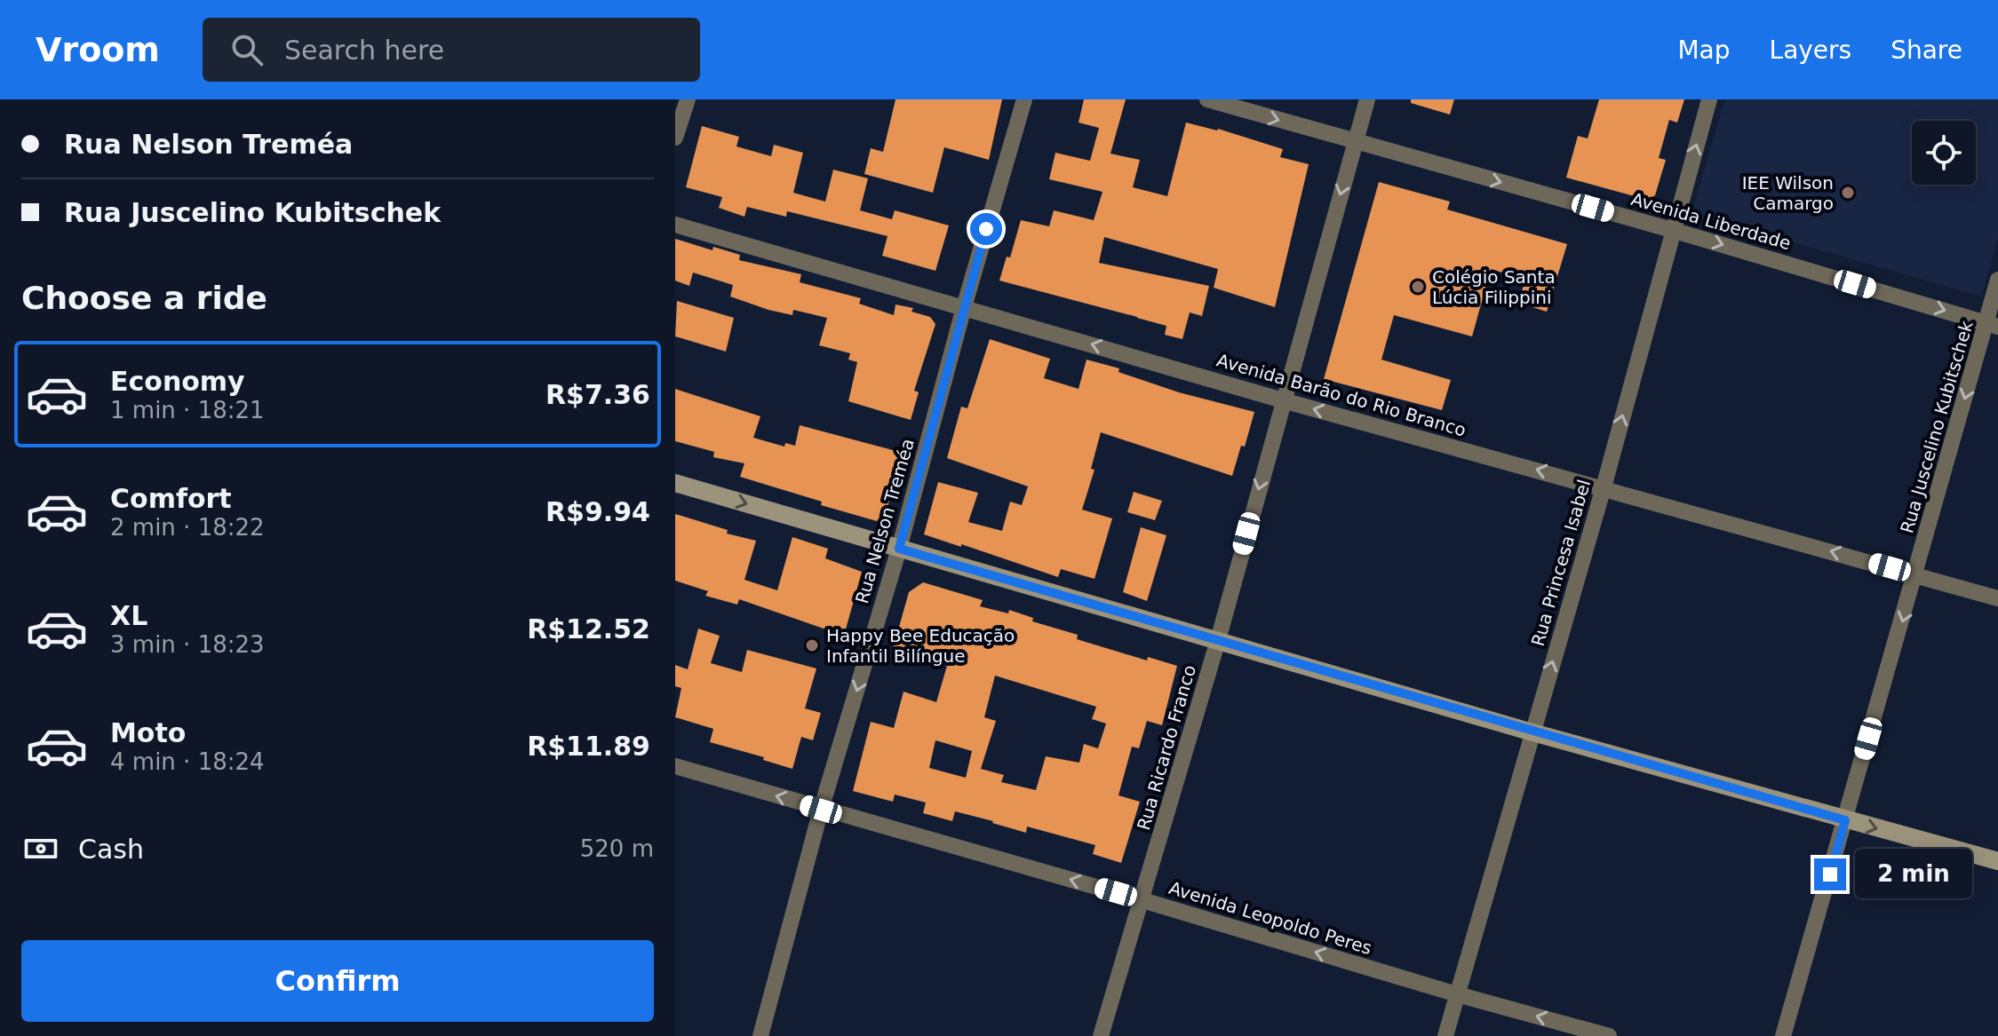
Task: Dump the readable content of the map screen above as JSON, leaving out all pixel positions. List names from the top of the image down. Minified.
{"streets":{"street":["Avenida Liberdade","Avenida Barão do Rio Branco","Rua Juscelino Kubitschek","Rua Nelson Treméa","Rua Princesa Isabel","Rua Ricardo Franco","Avenida Leopoldo Peres"]},"crossings":[["Avenida Liberdade","Rua Juscelino Kubitschek"],["Avenida Liberdade","Rua Princesa Isabel"],["Avenida Liberdade","Rua Ricardo Franco"],["Avenida Barão do Rio Branco","Rua Juscelino Kubitschek"],["Avenida Barão do Rio Branco","Rua Nelson Treméa"],["Avenida Barão do Rio Branco","Rua Princesa Isabel"],["Avenida Barão do Rio Branco","Rua Ricardo Franco"],["Rua Nelson Treméa","Avenida Leopoldo Peres"],["Rua Princesa Isabel","Avenida Leopoldo Peres"],["Rua Ricardo Franco","Avenida Leopoldo Peres"]],"one_way":["Avenida Liberdade","Avenida Barão do Rio Branco","Rua Juscelino Kubitschek","Rua Princesa Isabel","Rua Ricardo Franco","Avenida Leopoldo Peres"],"places":["IEE Wilson Camargo","Colégio Santa Lúcia Filippini","Happy Bee Educação Infantil Bilíngue"],"page":{"header":"Vroom","search":"Search here","nav":["Map","Layers","Share"],"banner":["Rua Nelson Treméa","Rua Juscelino Kubitschek"],"heading":"Choose a ride","list":[{"name":"Economy","note":"1 min · 18:21","value":"R$7.36"},{"name":"Comfort","note":"2 min · 18:22","value":"R$9.94"},{"name":"XL","note":"3 min · 18:23","value":"R$12.52"},{"name":"Moto","note":"4 min · 18:24","value":"R$11.89"}],"pay":["Cash","520 m"],"bubble":"2 min","buttons":"Confirm"}}
